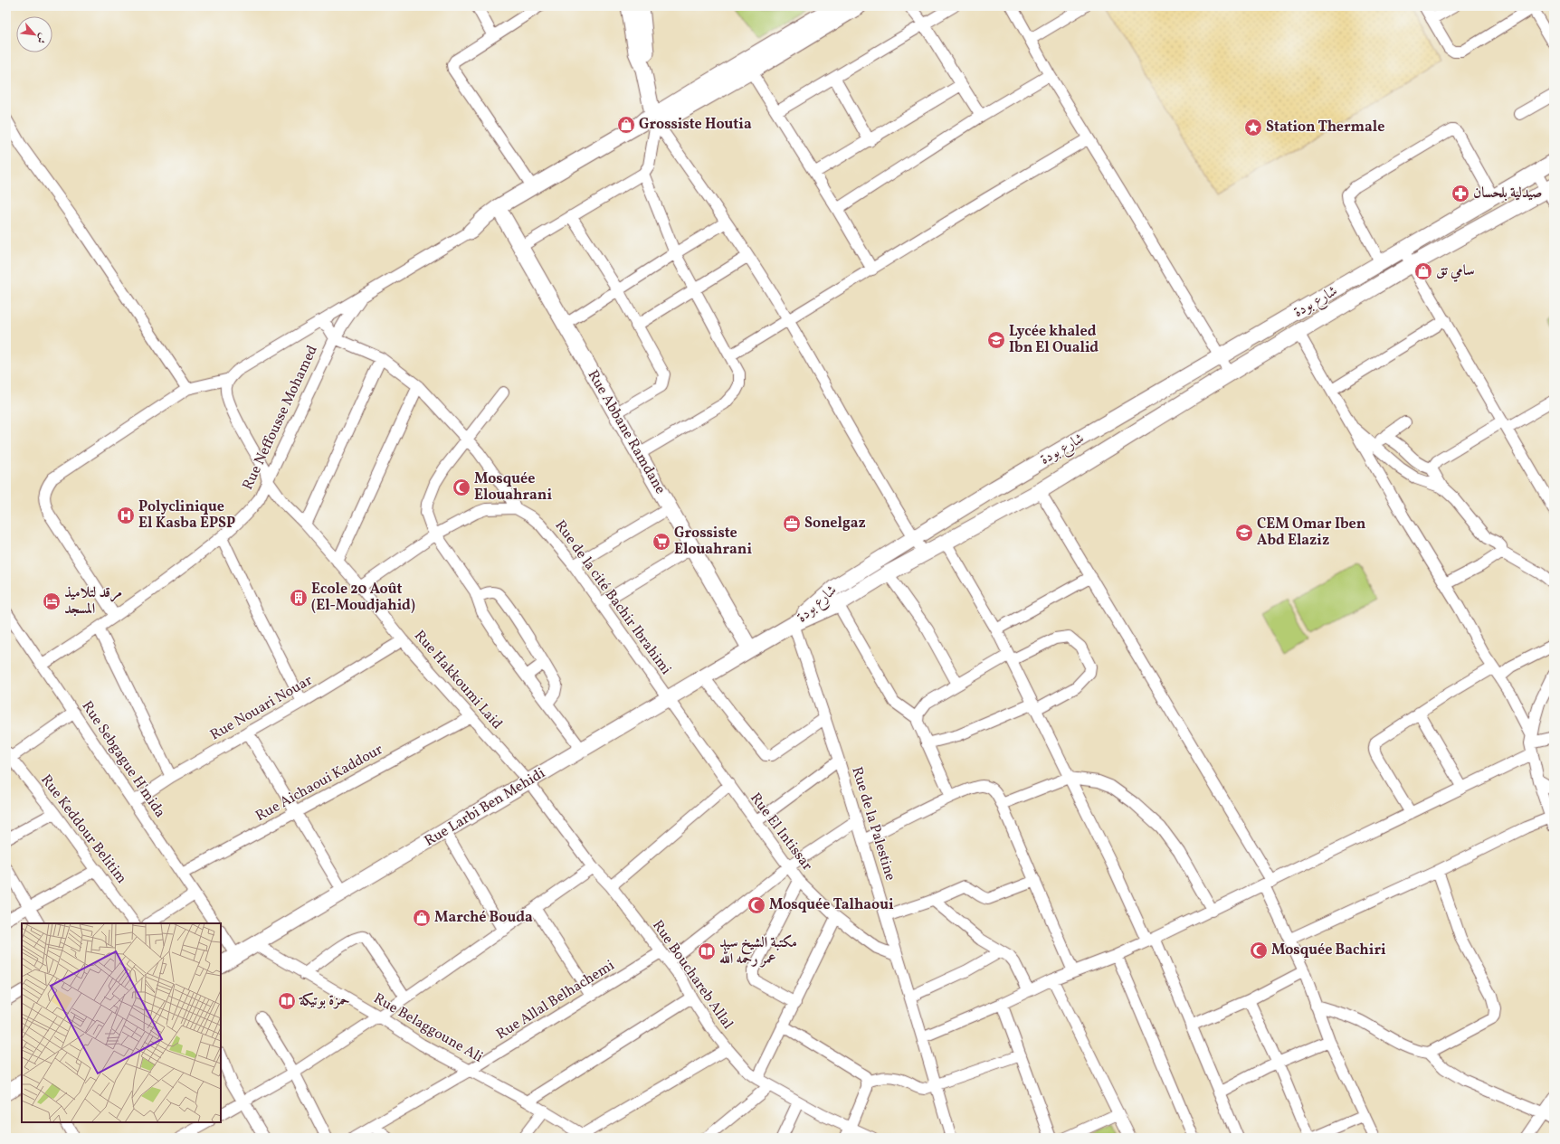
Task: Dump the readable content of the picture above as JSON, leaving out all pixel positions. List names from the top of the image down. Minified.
{"streets":{"street":["شارع بودة","Rue Neffousse Mohamed","Rue Abbane Ramdane","Rue de la cité Bachir Ibrahimi","Rue Hakkoumi Laid","Rue Nouari Nouar","Rue Sebgague H'mida","Rue Aichaoui Kaddour","Rue Larbi Ben Mehidi","Rue de la Palestine","Rue Keddour Belitim","Rue El Intissar","Rue Bouchareb Allal","Rue Allal Belhachemi","Rue Belaggoune Ali"]},"crossings":[["شارع بودة","Rue Larbi Ben Mehidi"],["شارع بودة","Rue de la Palestine"],["Rue Neffousse Mohamed","Rue Hakkoumi Laid"],["Rue Neffousse Mohamed","Rue Sebgague H'mida"],["Rue Abbane Ramdane","Rue Larbi Ben Mehidi"],["Rue de la cité Bachir Ibrahimi","Rue Larbi Ben Mehidi"],["Rue de la cité Bachir Ibrahimi","Rue El Intissar"],["Rue Hakkoumi Laid","Rue Nouari Nouar"],["Rue Hakkoumi Laid","Rue Aichaoui Kaddour"],["Rue Hakkoumi Laid","Rue Larbi Ben Mehidi"],["Rue Hakkoumi Laid","Rue Bouchareb Allal"],["Rue Nouari Nouar","Rue Sebgague H'mida"],["Rue Sebgague H'mida","Rue Aichaoui Kaddour"],["Rue Larbi Ben Mehidi","Rue de la Palestine"],["Rue Larbi Ben Mehidi","Rue El Intissar"],["Rue Larbi Ben Mehidi","Rue Bouchareb Allal"],["Rue Larbi Ben Mehidi","Rue Belaggoune Ali"],["Rue de la Palestine","Rue El Intissar"],["Rue Bouchareb Allal","Rue Allal Belhachemi"],["Rue Allal Belhachemi","Rue Belaggoune Ali"]],"places":{"shop":["Grossiste Houtia","سامي تق","Marché Bouda"],"place":["Station Thermale"],"pharmacy":["صيدلية بلحسان"],"school or university":["Lycée khaled Ibn El Oualid","CEM Omar Iben Abd Elaziz"],"mosque":["Mosquée Elouahrani","Mosquée Talhaoui","Mosquée Bachiri"],"hospital":["Polyclinique El Kasba EPSP"],"office":["Sonelgaz"],"supermarket":["Grossiste Elouahrani"],"building":["Ecole 20 Août (El-Moudjahid)"],"hotel":["مرقد لتلاميذ المسجد"],"library":["مكتبة الشيخ سيد عمر رحمه الله","حمزة بوتيكة"]},"north":"bottom right"}
